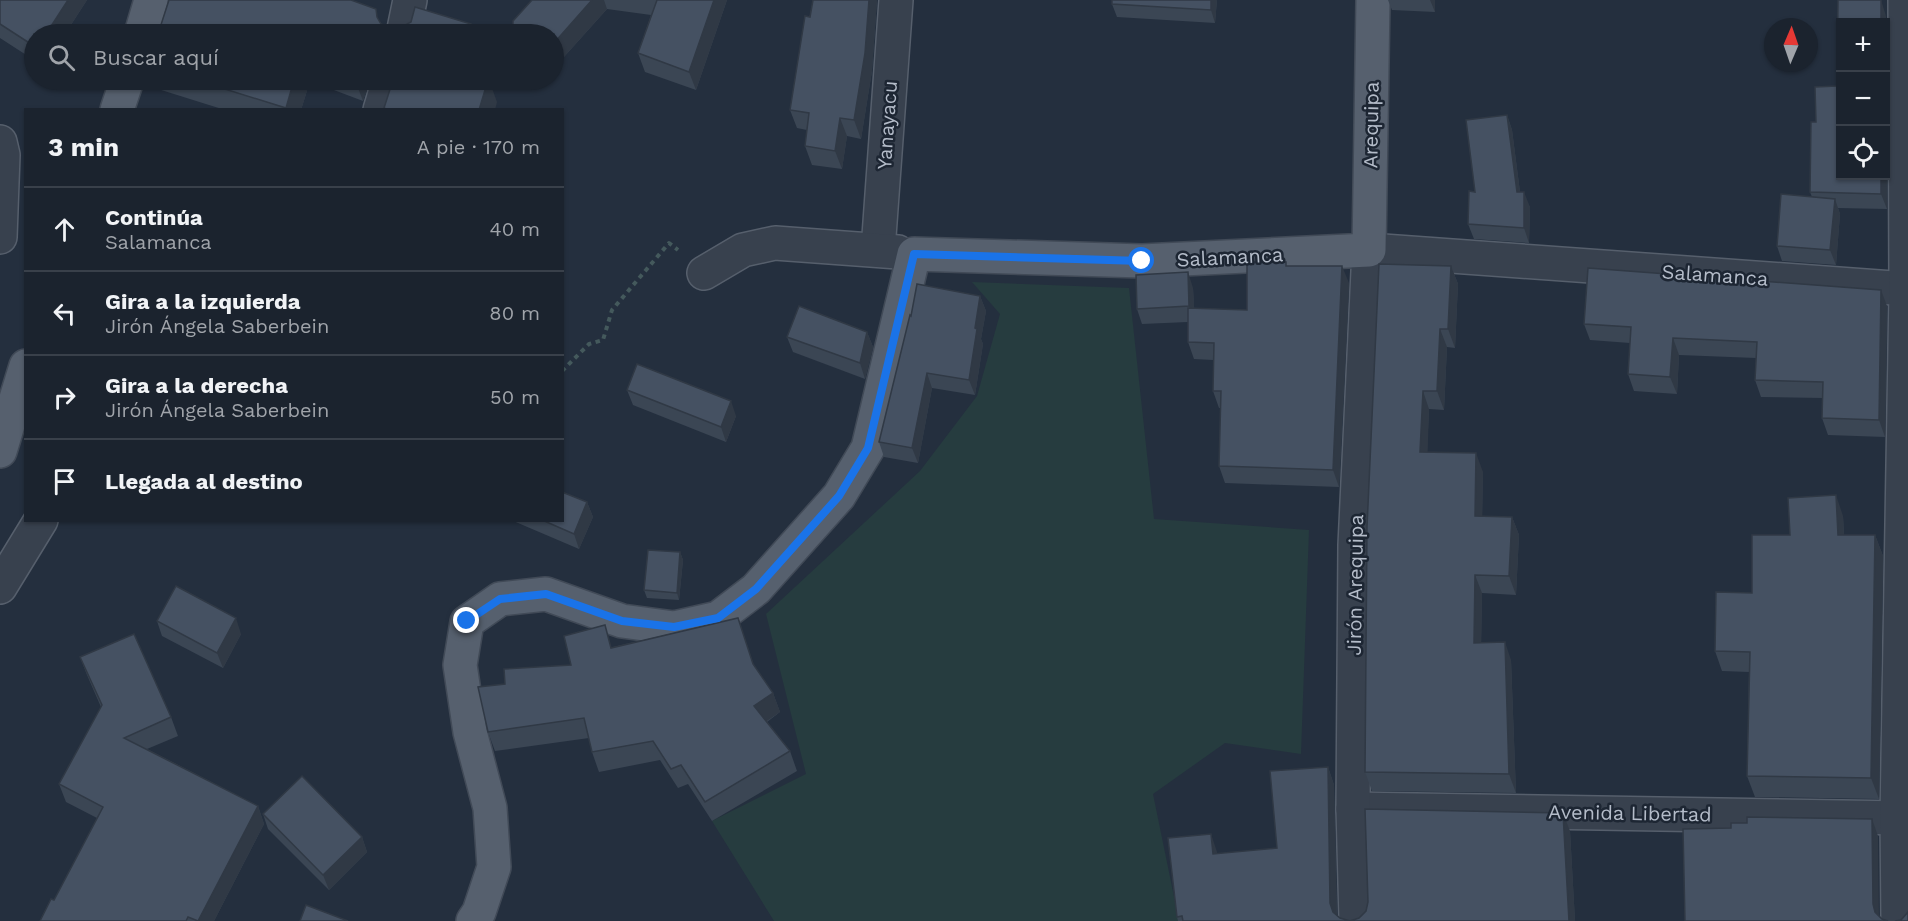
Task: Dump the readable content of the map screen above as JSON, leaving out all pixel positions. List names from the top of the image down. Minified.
{"streets":{"main road":["Arequipa","Salamanca"],"street":["Yanayacu","Jirón Arequipa","Avenida Libertad"]},"crossings":[["Yanayacu","Salamanca"],["Arequipa","Salamanca"],["Arequipa","Jirón Arequipa"],["Salamanca","Jirón Arequipa"],["Jirón Arequipa","Avenida Libertad"]],"north":"top","page":{"map_buttons":["+","−"],"search":"Buscar aquí","heading":["3 min","A pie · 170 m"],"list":[["Continúa","Salamanca","40 m"],["Gira a la izquierda","Jirón Ángela Saberbein","80 m"],["Gira a la derecha","Jirón Ángela Saberbein","50 m"],"Llegada al destino"]}}
